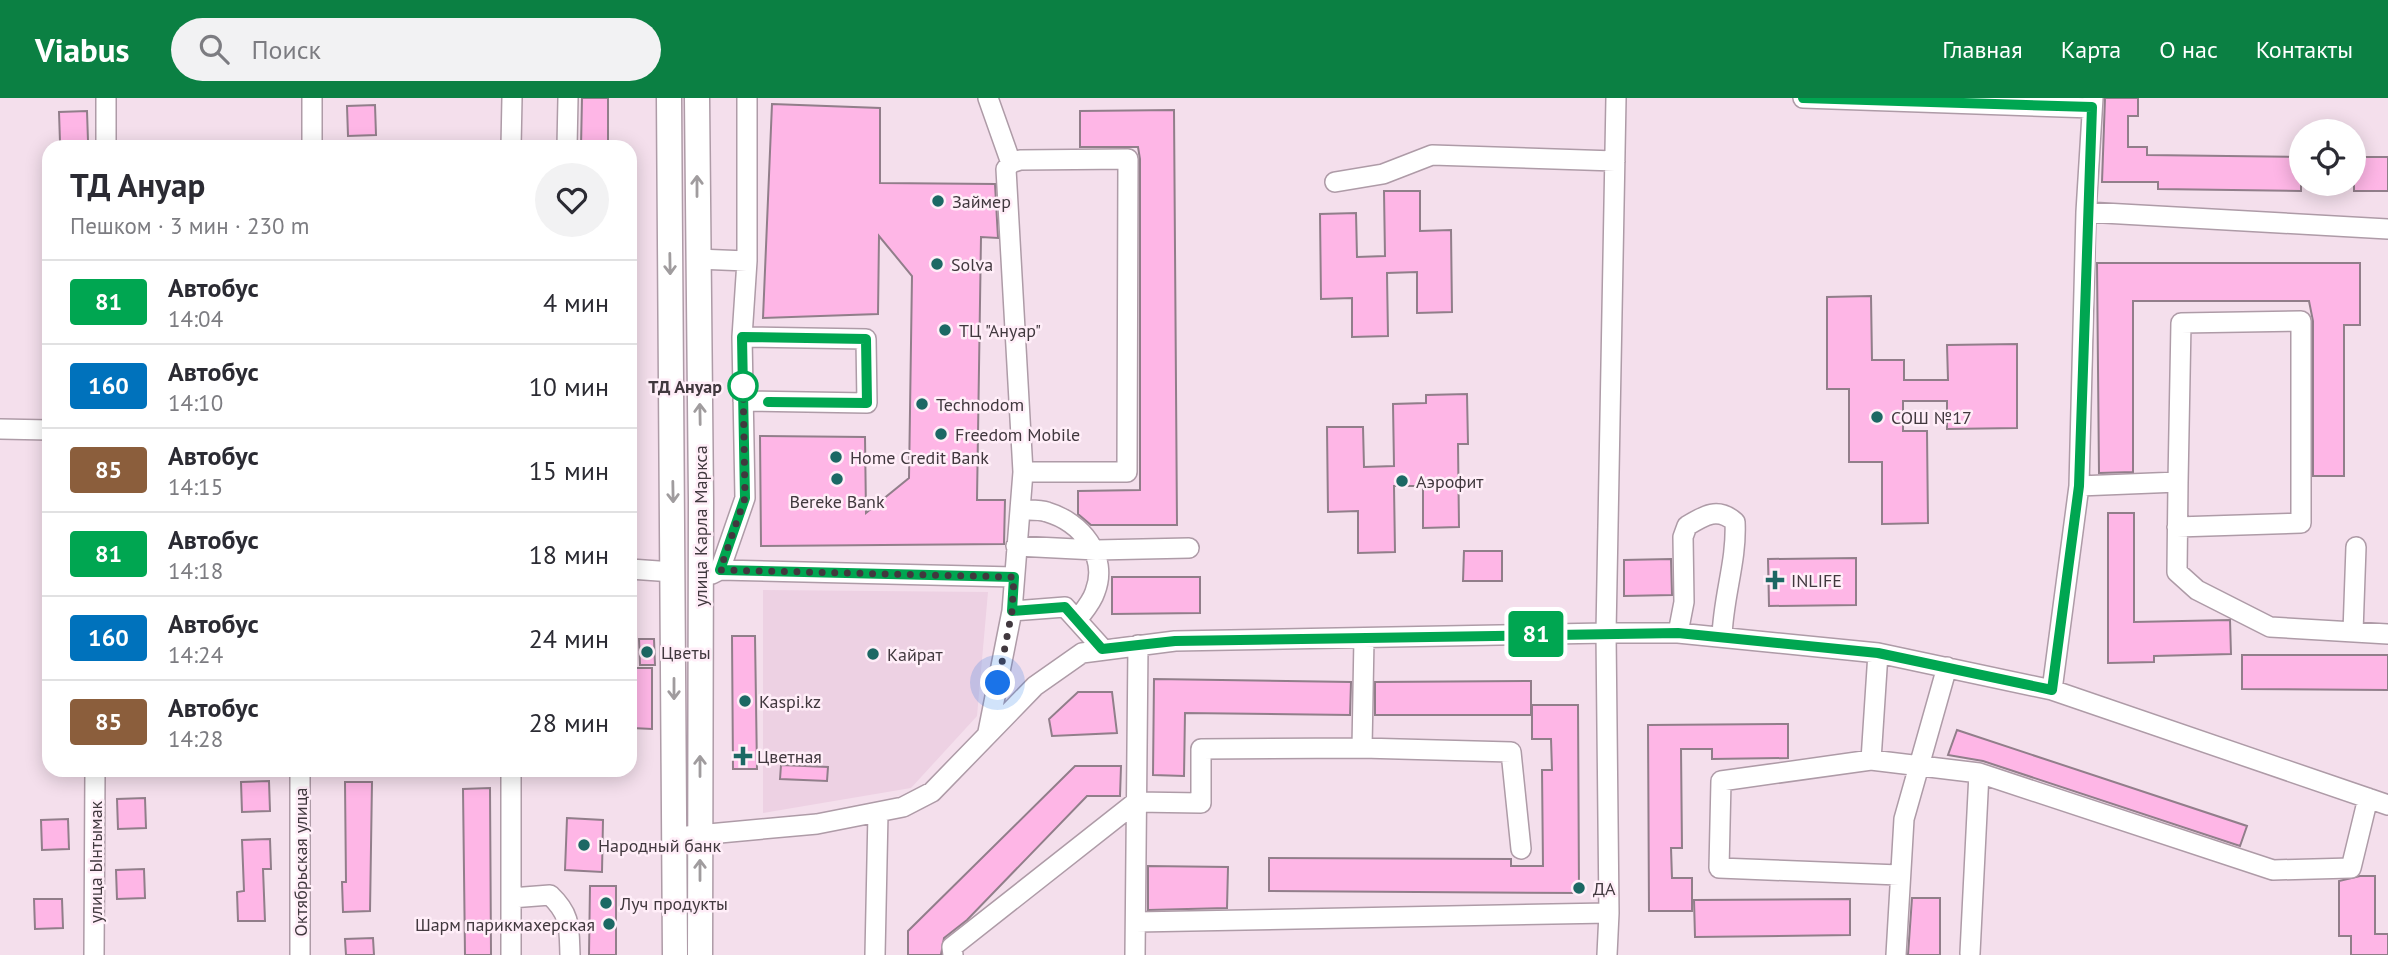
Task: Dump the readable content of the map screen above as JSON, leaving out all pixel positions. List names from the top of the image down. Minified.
{"streets":{"main road":["улица Карла Маркса"],"street":["улица Ынтымак","Октябрьская улица"]},"places":{"other":["Займер","Solva","ТЦ \"Ануар\"","ТД Ануар","Technodom","СОШ №17","Freedom Mobile","Home Credit Bank","Bereke Bank","Аэрофит","Цветы","Кайрат","Kaspi.kz","Народный банк","ДА","Луч продукты","Шарм парикмахерская"],"health":["INLIFE","Цветная"]},"lines":["bus line 81"],"page":{"header":"Viabus","search":"Поиск","nav":["Главная","Карта","О нас","Контакты"],"on_map":"81","heading":["ТД Ануар","Пешком · 3 мин · 230 m"],"list":[{"mark":"81","name":"Автобус","note":"14:04","value":"4 мин"},{"mark":"160","name":"Автобус","note":"14:10","value":"10 мин"},{"mark":"85","name":"Автобус","note":"14:15","value":"15 мин"},{"mark":"81","name":"Автобус","note":"14:18","value":"18 мин"},{"mark":"160","name":"Автобус","note":"14:24","value":"24 мин"},{"mark":"85","name":"Автобус","note":"14:28","value":"28 мин"}]}}
